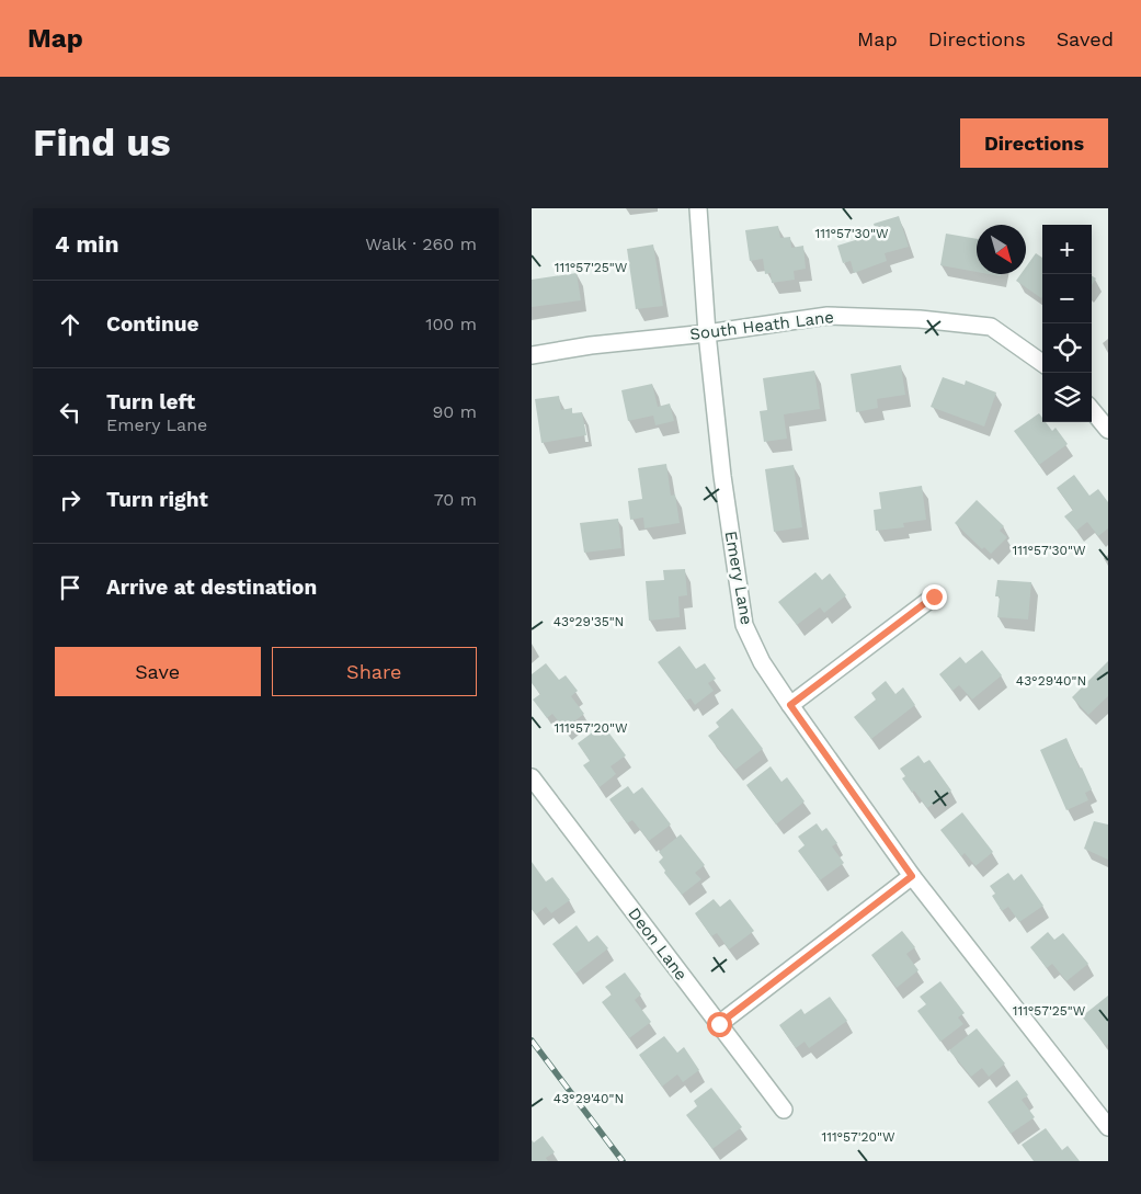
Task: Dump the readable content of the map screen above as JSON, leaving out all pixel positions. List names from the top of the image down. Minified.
{"streets":{"street":["South Heath Lane","Emery Lane","Deon Lane"]},"crossings":[["South Heath Lane","Emery Lane"]],"north":"bottom right","page":{"header":"Map","nav":["Map","Directions","Saved"],"buttons":["Directions",["Save","Share"]],"title":"Find us","heading":["4 min","Walk · 260 m"],"map_buttons":["+","−"],"list":[["Continue","100 m"],["Turn left","Emery Lane","90 m"],["Turn right","70 m"],"Arrive at destination"]},"coordinates":["111°57'30\"W","111°57'25\"W","43°29'35\"N","43°29'40\"N","111°57'20\"W"]}
